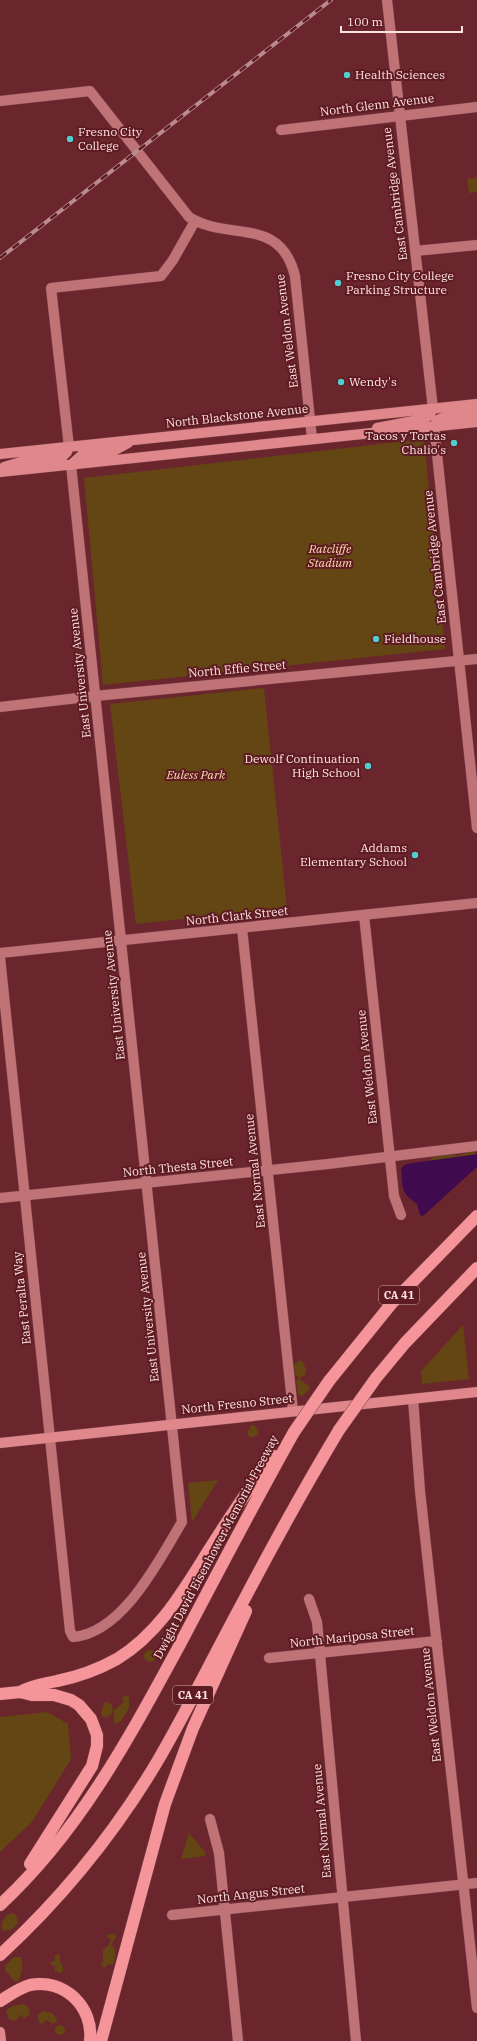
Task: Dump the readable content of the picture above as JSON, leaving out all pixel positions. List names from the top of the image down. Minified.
{"streets":{"highway":["CA 41","Dwight David Eisenhower Memorial Freeway"],"main road":["North Blackstone Avenue","North Fresno Street"],"street":["North Glenn Avenue","East Cambridge Avenue","East Weldon Avenue","North Effie Street","East University Avenue","North Clark Street","North Thesta Street","East Normal Avenue","East Peralta Way","North Mariposa Street","North Angus Street"]},"crossings":[["North Glenn Avenue","East Cambridge Avenue"],["East Cambridge Avenue","North Blackstone Avenue"],["East Cambridge Avenue","North Effie Street"],["East Weldon Avenue","North Blackstone Avenue"],["East Weldon Avenue","North Clark Street"],["East Weldon Avenue","North Thesta Street"],["East Weldon Avenue","North Fresno Street"],["East Weldon Avenue","North Mariposa Street"],["East Weldon Avenue","North Angus Street"],["North Effie Street","East University Avenue"],["East University Avenue","North Clark Street"],["East University Avenue","North Thesta Street"],["East University Avenue","East Peralta Way"],["East University Avenue","North Fresno Street"],["North Clark Street","East Normal Avenue"],["North Thesta Street","East Normal Avenue"],["North Thesta Street","East Peralta Way"],["East Normal Avenue","North Fresno Street"],["East Normal Avenue","North Mariposa Street"],["East Normal Avenue","North Angus Street"],["East Peralta Way","North Fresno Street"]],"parks":["Ratcliffe Stadium","Euless Park"],"places":["Health Sciences","Fresno City College","Fresno City College Parking Structure","Wendy's","Tacos y Tortas Chalio's","Fieldhouse","Dewolf Continuation High School","Addams Elementary School"],"scale_bar":"100 m"}
